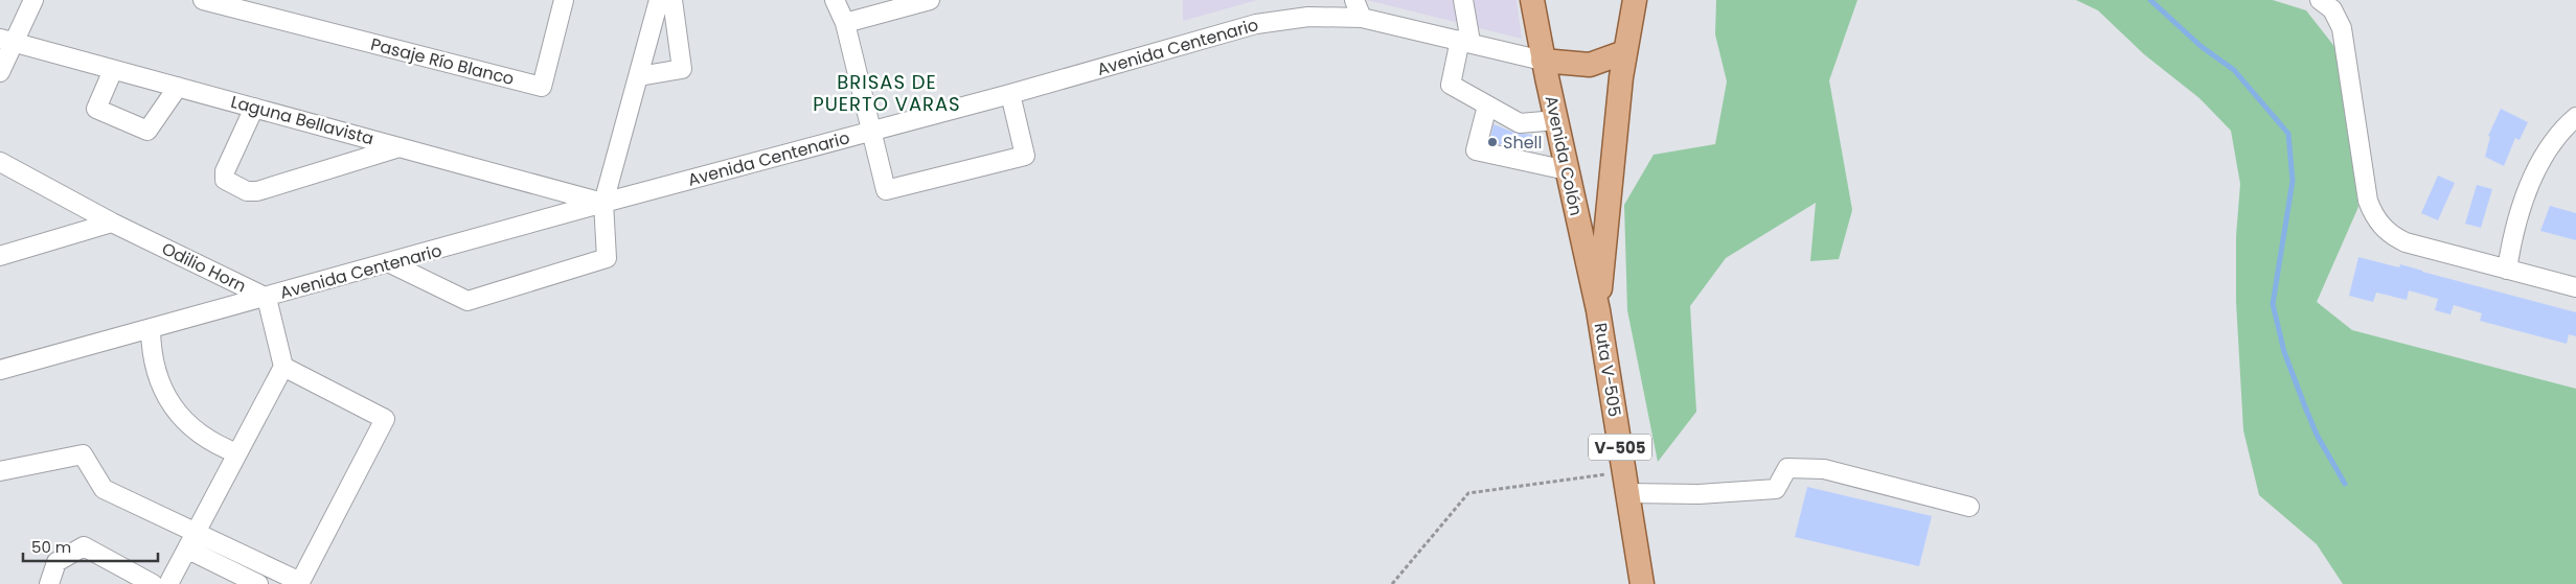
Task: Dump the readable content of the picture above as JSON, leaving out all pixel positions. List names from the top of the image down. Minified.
{"streets":{"main road":["Avenida Colón","Ruta V-505","V-505"],"street":["Avenida Centenario","Pasaje Río Blanco","Laguna Bellavista","Odilio Horn"]},"crossings":[["Avenida Centenario","Laguna Bellavista"],["Avenida Centenario","Avenida Colón"],["Avenida Centenario","Odilio Horn"],["Avenida Colón","Ruta V-505"]],"districts":["BRISAS DE PUERTO VARAS"],"places":["Shell"],"scale_bar":"50 m"}
